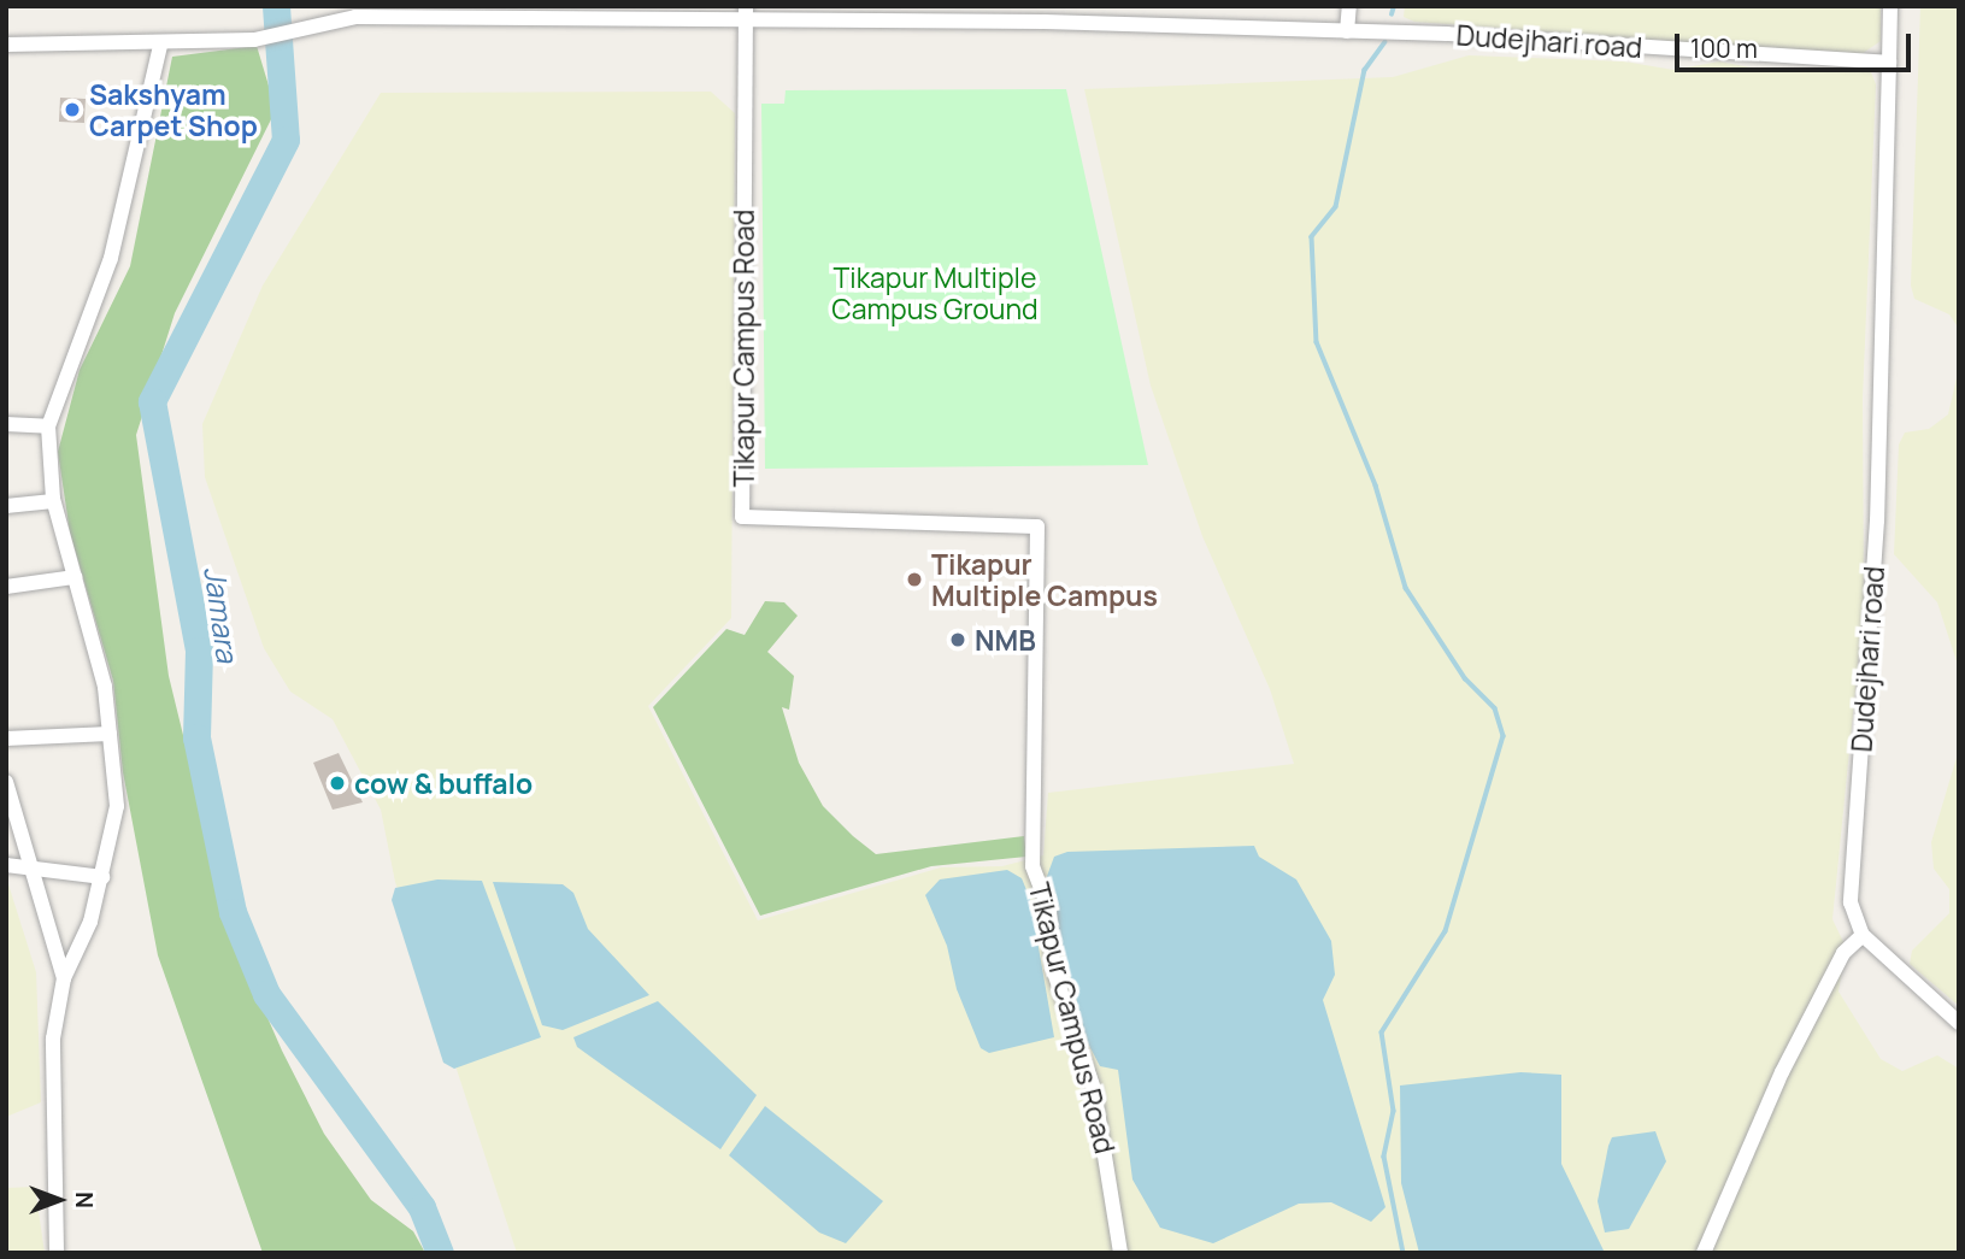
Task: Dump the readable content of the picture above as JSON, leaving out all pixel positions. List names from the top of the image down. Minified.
{"streets":{"street":["Dudejhari road","Tikapur Campus Road"]},"crossings":[["Dudejhari road","Tikapur Campus Road"]],"water":["Jamara"],"parks":["Tikapur Multiple Campus Ground"],"places":["Sakshyam Carpet Shop","Tikapur Multiple Campus","NMB","cow & buffalo"],"scale_bar":"100 m","north":"right"}
